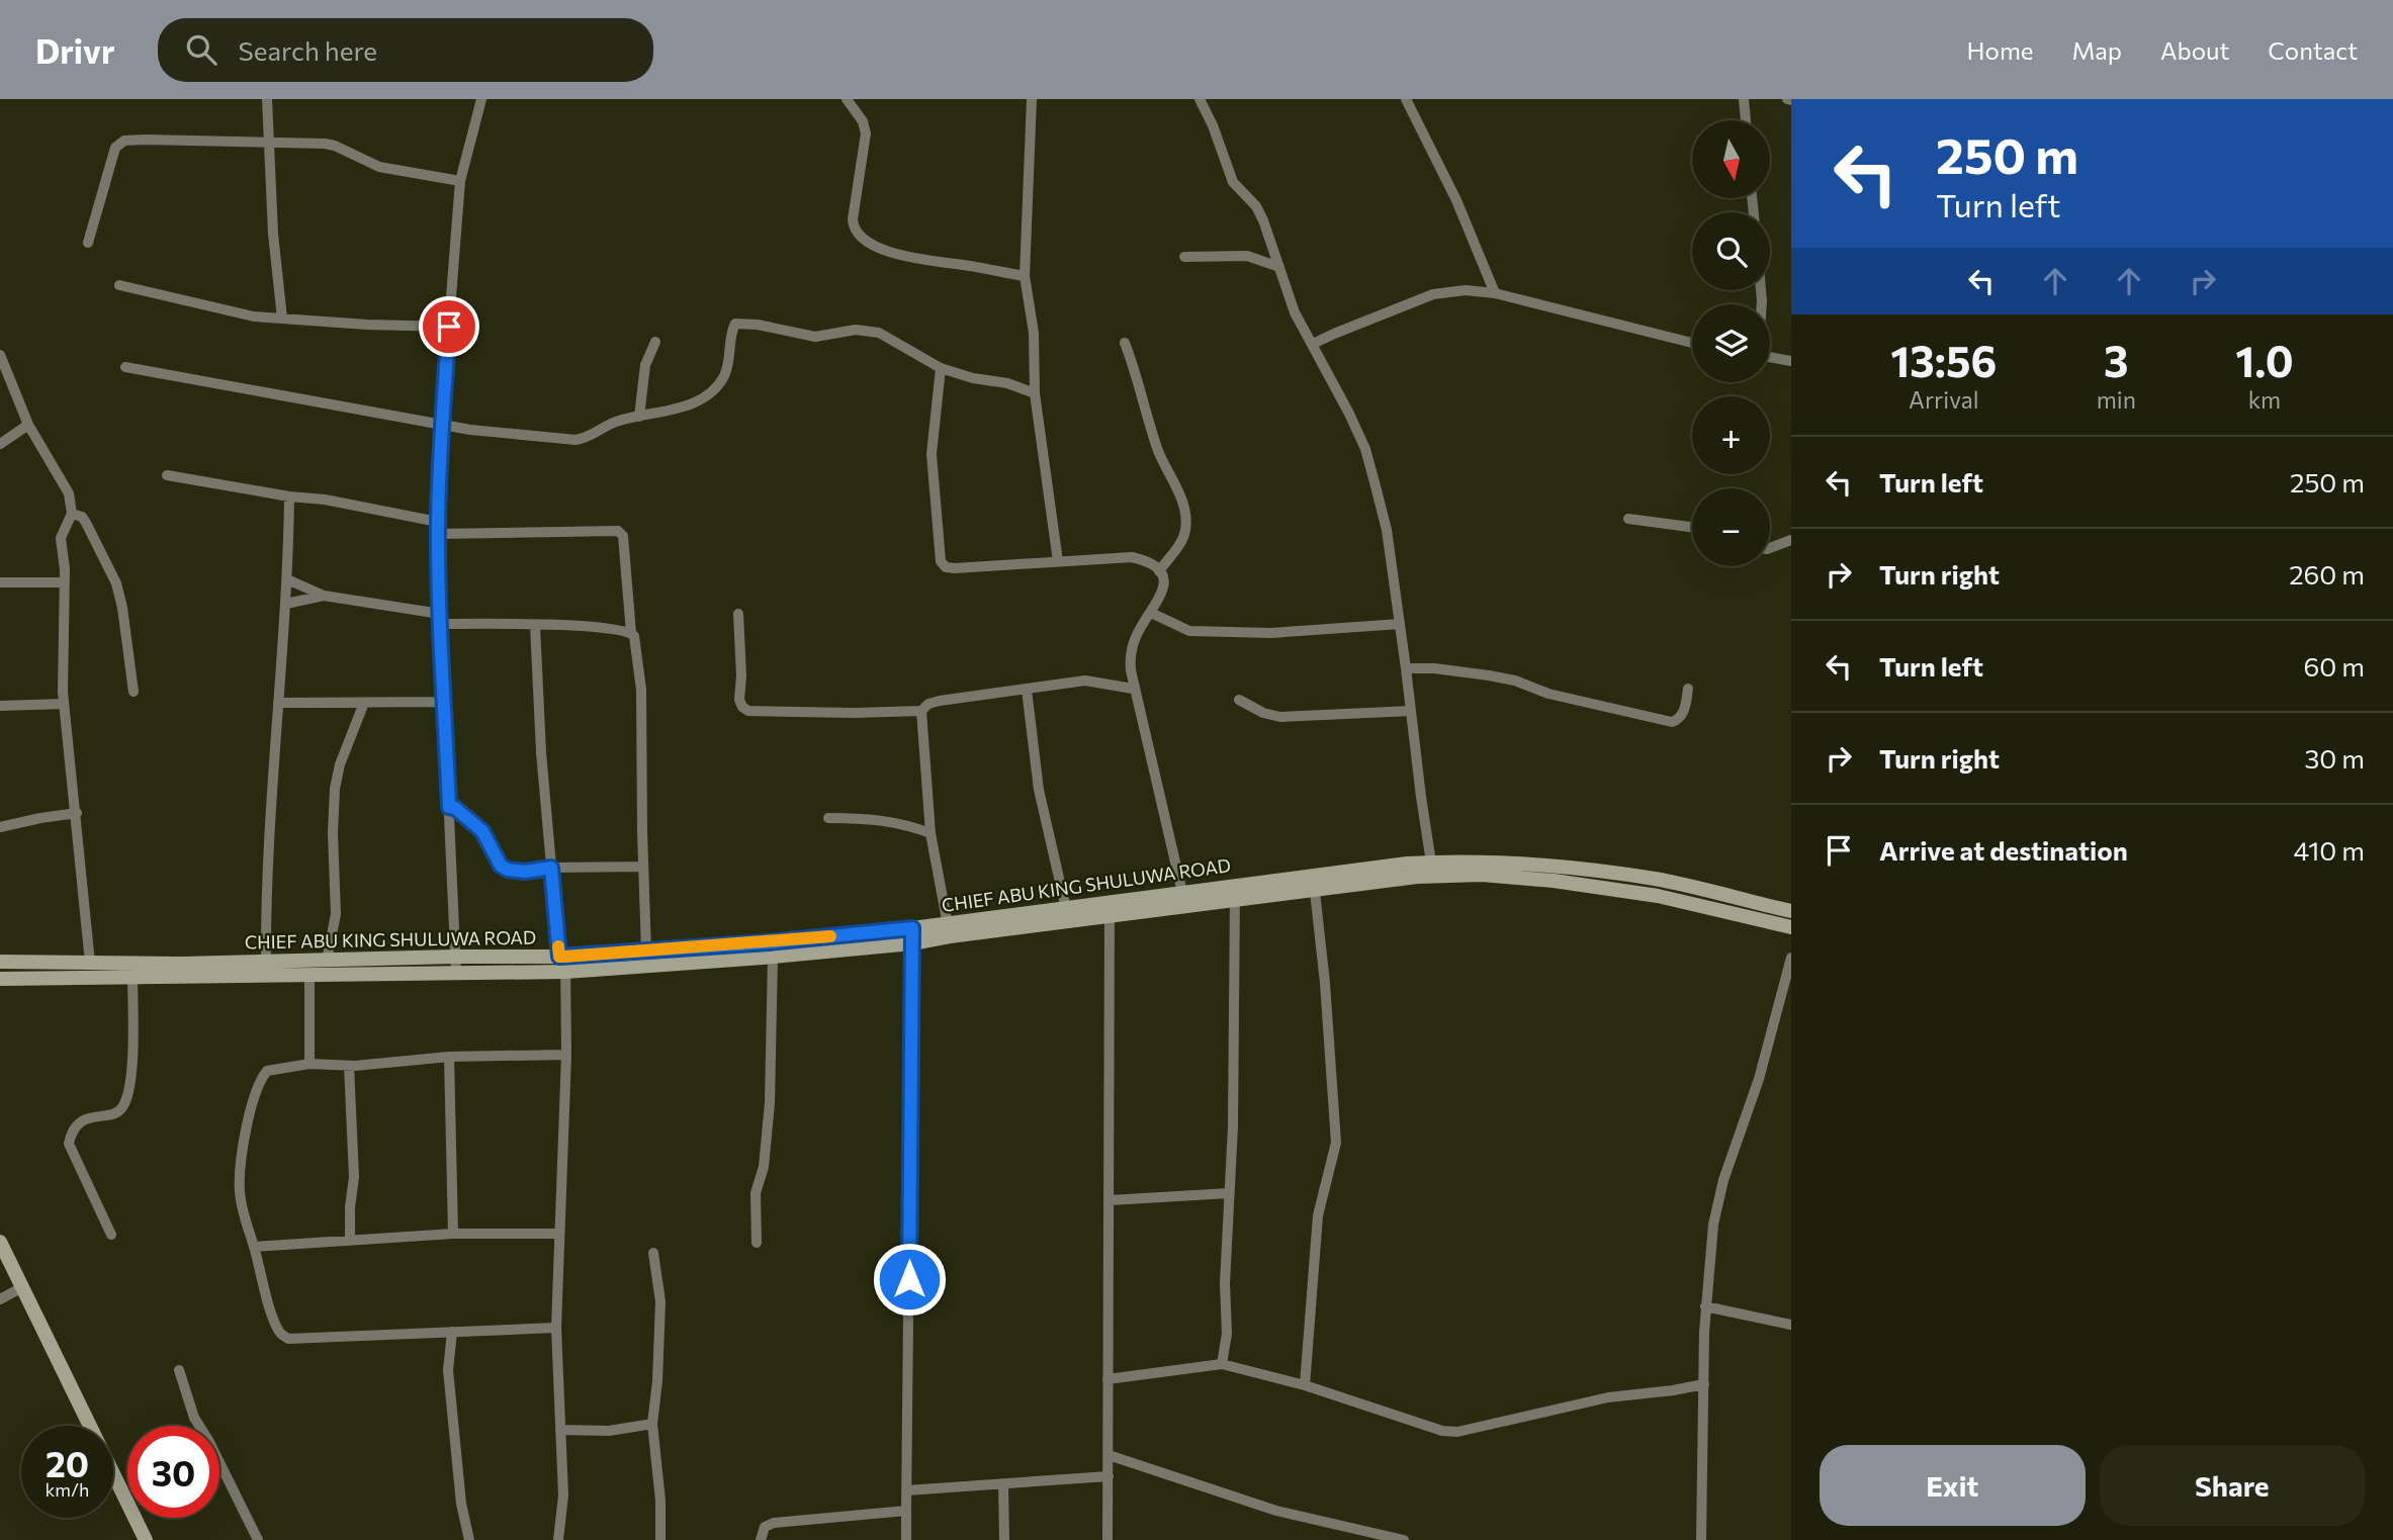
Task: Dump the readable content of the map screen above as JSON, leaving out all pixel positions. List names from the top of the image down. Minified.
{"streets":{"street":["CHIEF ABU KING SHULUWA ROAD"]},"north":"bottom","page":{"header":"Drivr","search":"Search here","nav":["Home","Map","About","Contact"],"turn":["250 m","Turn left"],"map_buttons":["+","−"],"eta":["13:56","Arrival","3","min","1.0","km"],"list":[{"name":"Turn left","value":"250 m"},{"name":"Turn right","value":"260 m"},{"name":"Turn left","value":"60 m"},{"name":"Turn right","value":"30 m"},{"name":"Arrive at destination","value":"410 m"}],"speed":"20 km/h","limit":"30","buttons":["Exit","Share"]}}
